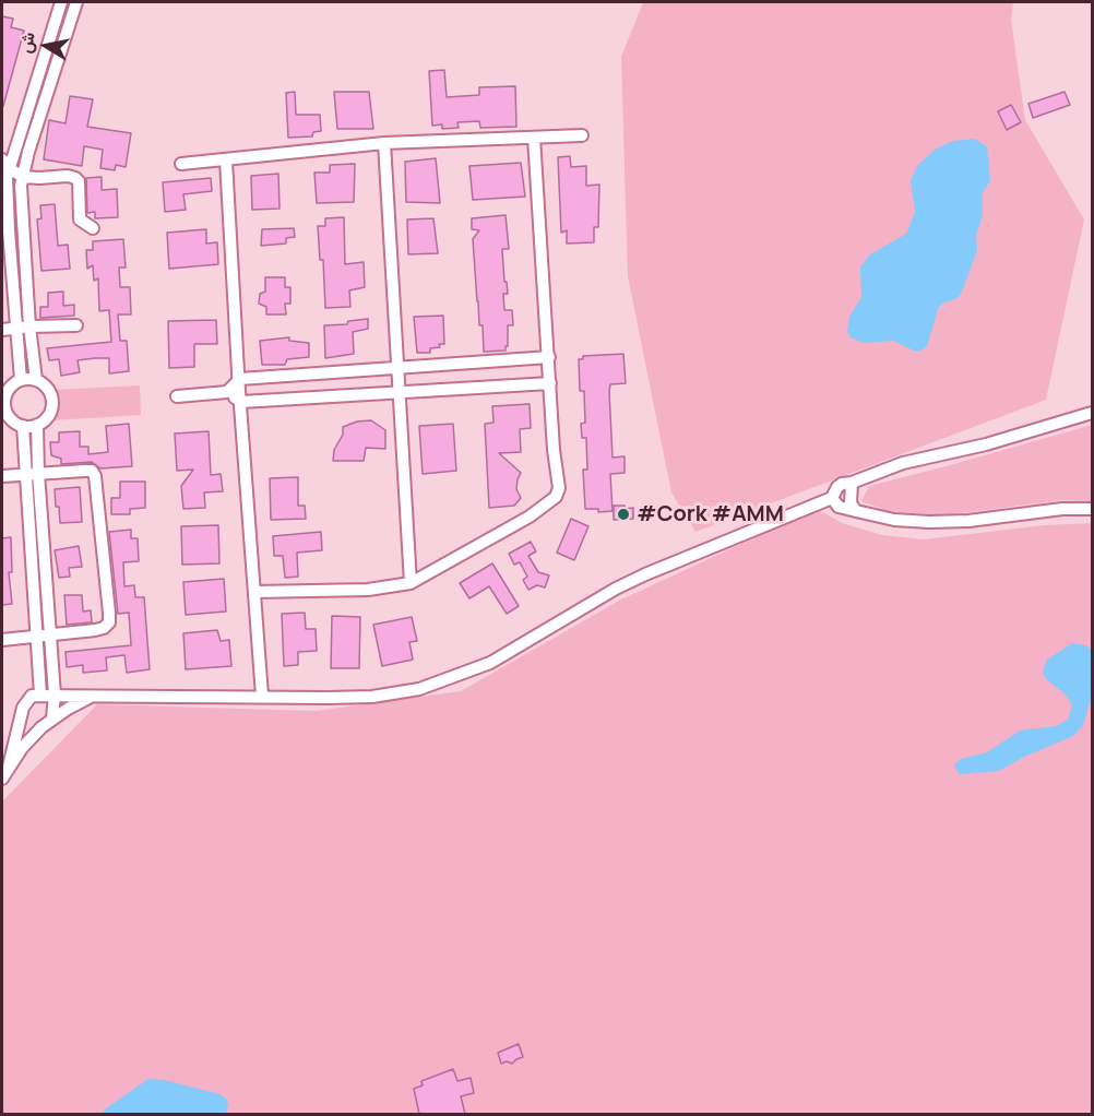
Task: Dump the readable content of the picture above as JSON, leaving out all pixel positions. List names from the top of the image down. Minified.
{"places":["#Cork #AMM"],"north":"left"}
